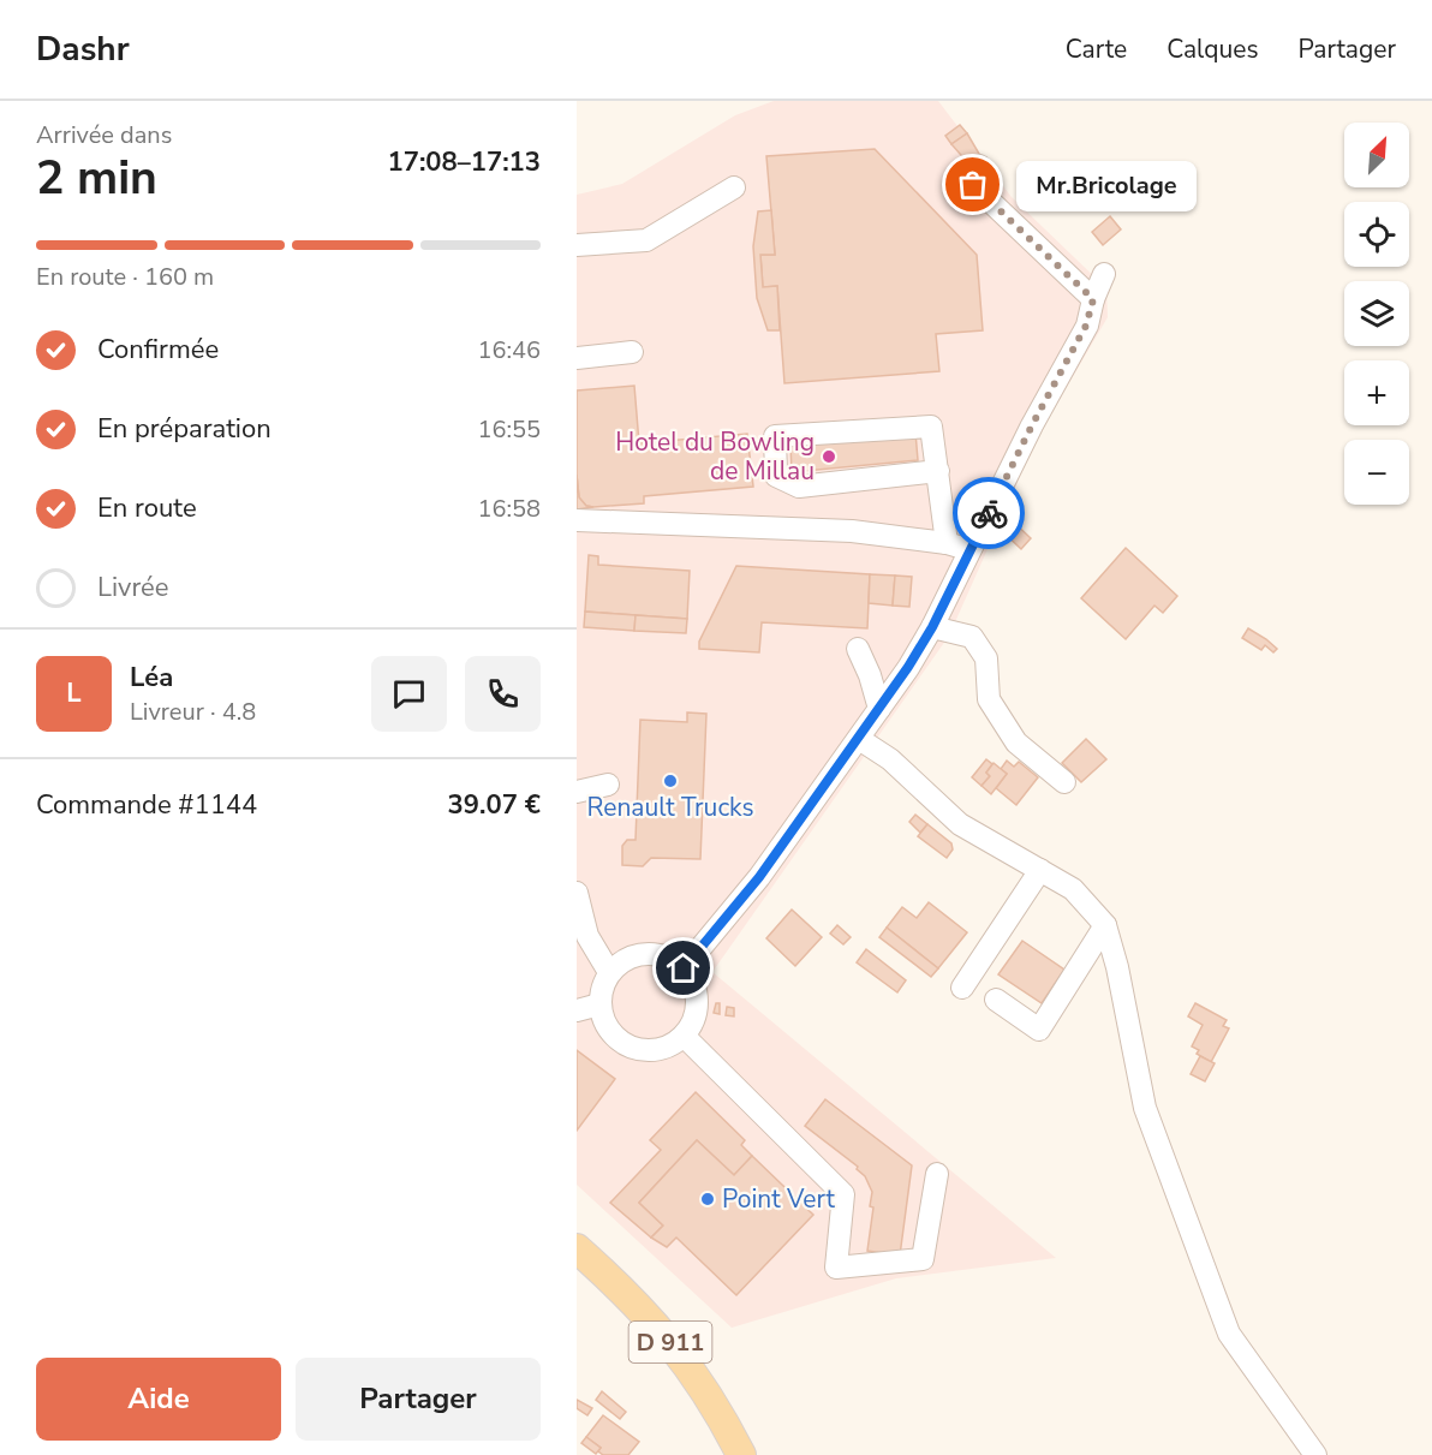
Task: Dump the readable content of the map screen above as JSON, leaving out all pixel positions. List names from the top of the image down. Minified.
{"streets":{"main road":["D 911"]},"places":["Mr.Bricolage","Hotel du Bowling de Millau","Renault Trucks","Point Vert"],"north":"top right","page":{"header":"Dashr","nav":["Carte","Calques","Partager"],"heading":["2 min","Arrivée dans","17:08–17:13"],"panel":["Léa","Livreur · 4.8","Commande #1144","39.07 €"],"map_buttons":["+","−"],"bubble":"Mr.Bricolage","bar":"En route · 160 m","list":[["Confirmée","16:46"],["En préparation","16:55"],["En route","16:58"],"Livrée"],"round":"L","buttons":["Aide","Partager"]}}
